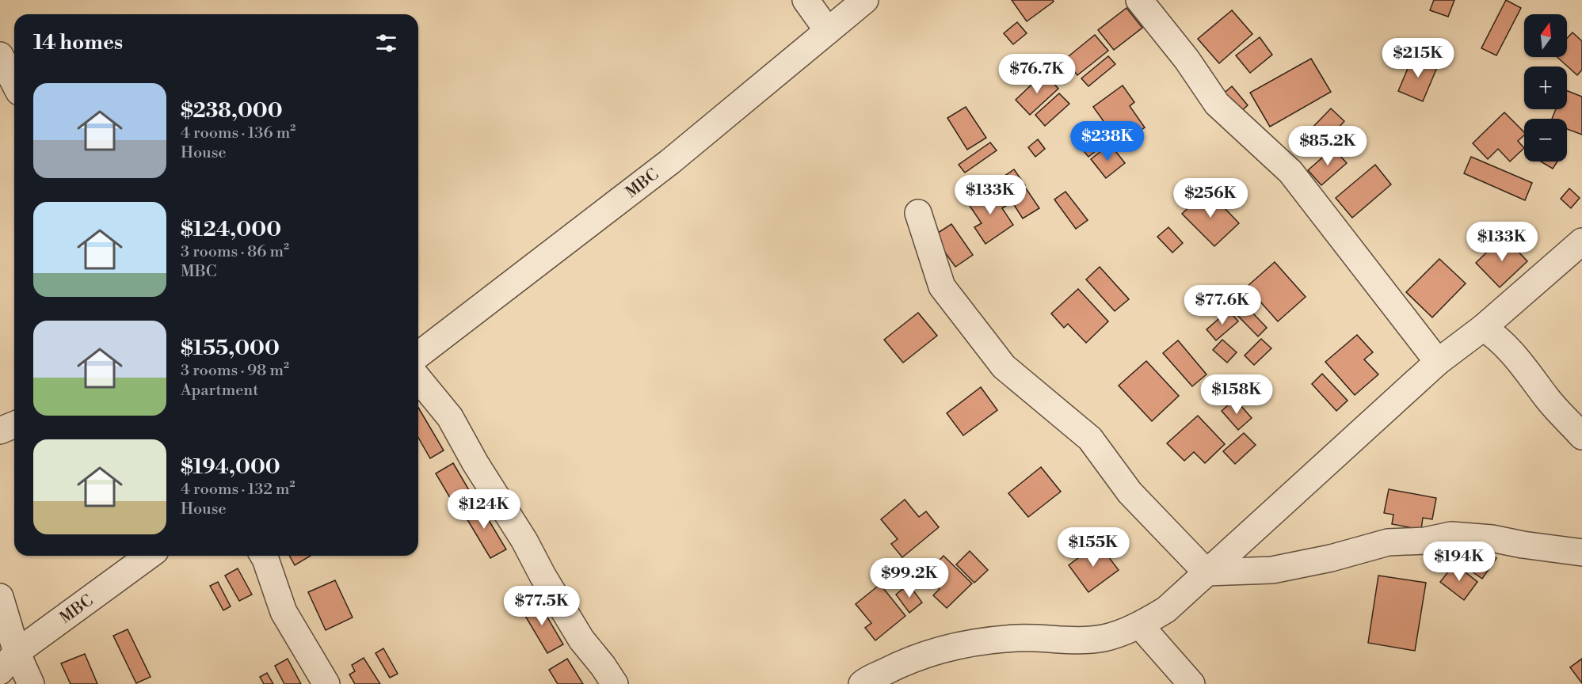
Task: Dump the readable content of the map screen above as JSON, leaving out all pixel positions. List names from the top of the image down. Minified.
{"streets":{"street":["MBC"]},"north":"top","page":{"map_buttons":["+","−"],"heading":"14 homes","price":["$215K","$76.7K","$238K","$85.2K","$133K","$256K","$133K","$77.6K","$158K","$124K","$155K","$194K","$99.2K","$77.5K"],"list":[{"name":"$238,000","note":"4 rooms · 136 m² · House"},{"name":"$124,000","note":"3 rooms · 86 m² · MBC"},{"name":"$155,000","note":"3 rooms · 98 m² · Apartment"},{"name":"$194,000","note":"4 rooms · 132 m² · House"}]}}
